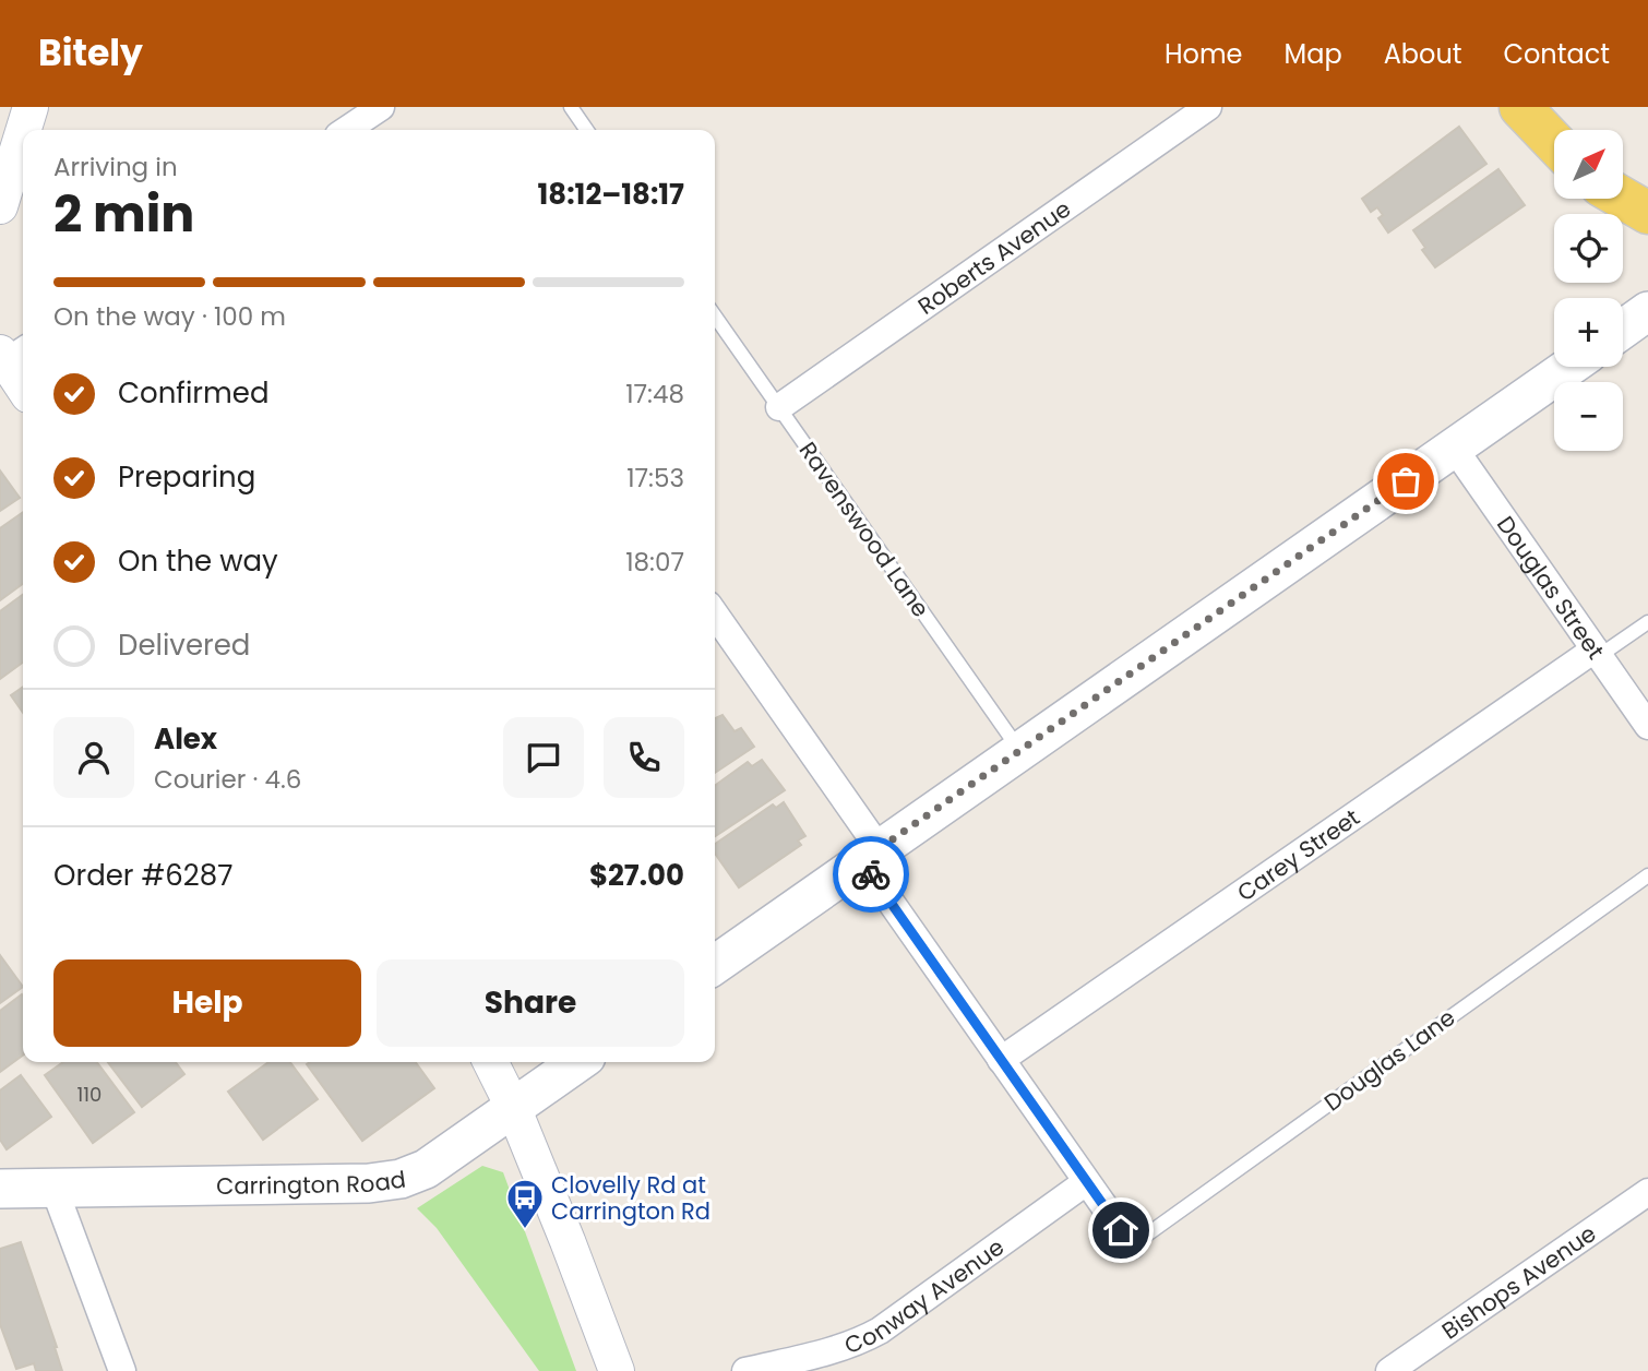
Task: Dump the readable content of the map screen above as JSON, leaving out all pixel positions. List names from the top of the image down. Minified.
{"streets":{"main road":["Carrington Road"],"street":["Roberts Avenue","Douglas Street","Carey Street","Bishops Avenue","Conway Avenue"],"lane":["Ravenswood Lane","Douglas Lane"]},"crossings":[["Roberts Avenue","Ravenswood Lane"],["Douglas Street","Carey Street"]],"places":{"bus stop":["Clovelly Rd at Carrington Rd"]},"house_numbers":["110"],"north":"top right","page":{"header":"Bitely","nav":["Home","Map","About","Contact"],"map_buttons":["+","−"],"heading":["2 min","Arriving in","18:12–18:17"],"panel":["Alex","Courier · 4.6","Order #6287","$27.00"],"bar":"On the way · 100 m","list":[["Confirmed","17:48"],["Preparing","17:53"],["On the way","18:07"],"Delivered"],"buttons":["Help","Share"]}}
